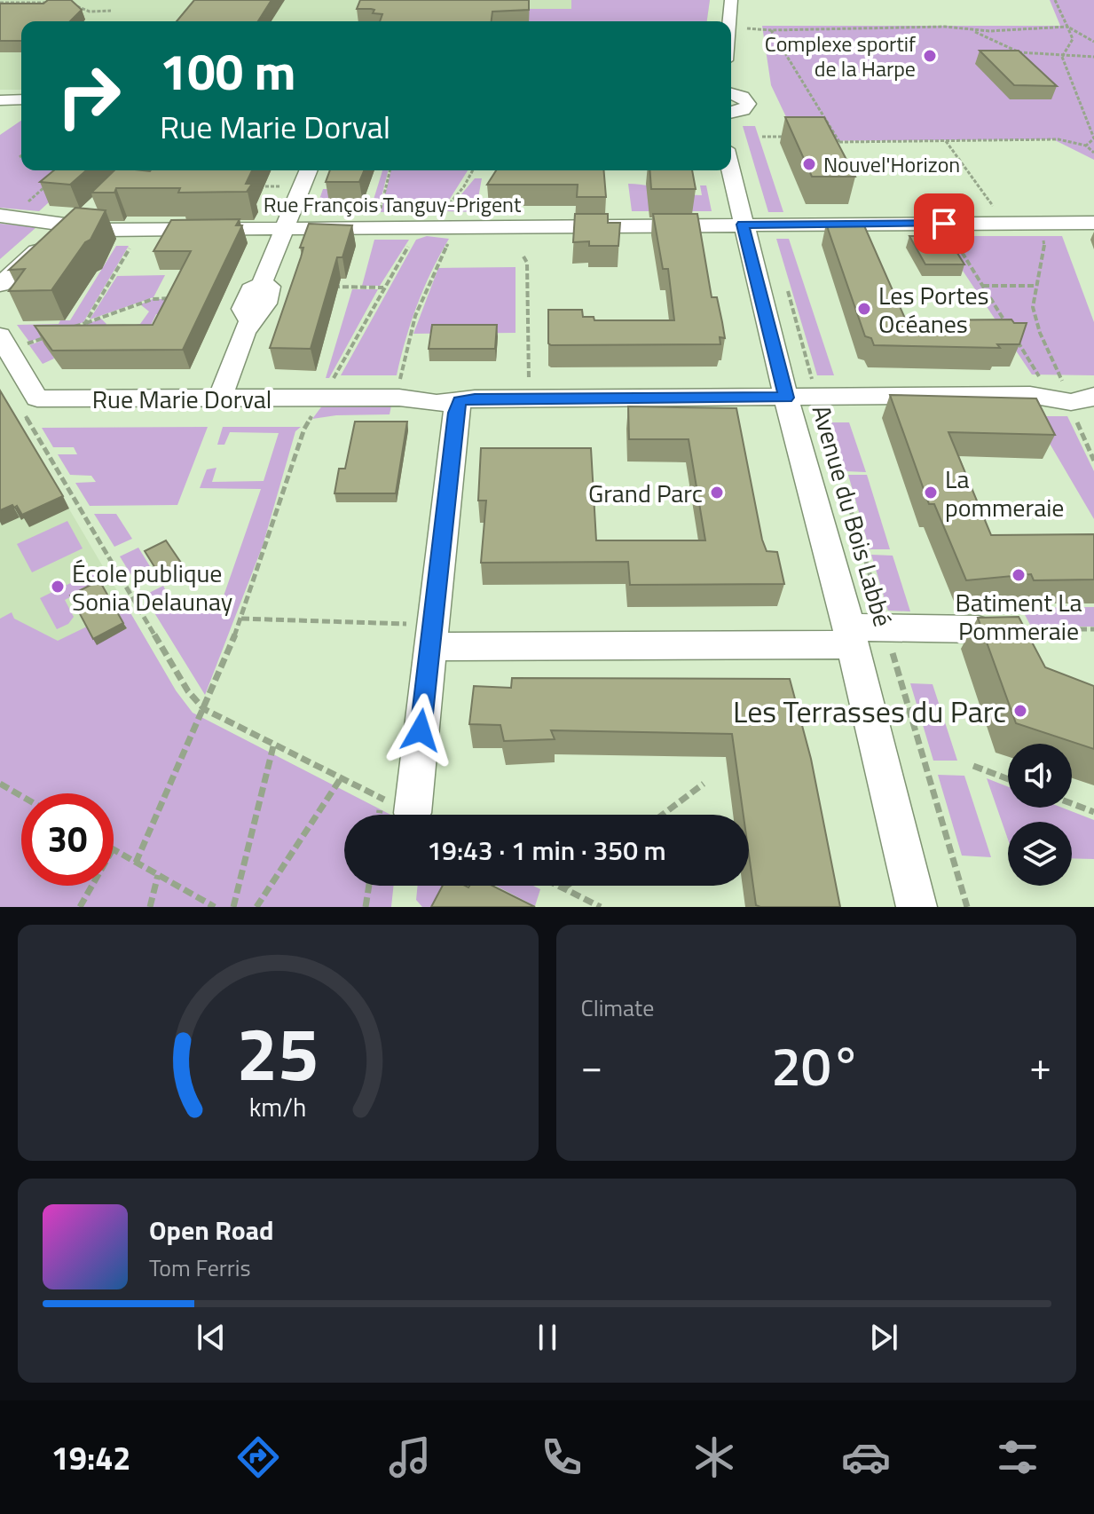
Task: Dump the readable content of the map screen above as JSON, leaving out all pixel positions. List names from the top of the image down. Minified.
{"streets":{"street":["Rue François Tanguy-Prigent","Rue Marie Dorval","Avenue du Bois Labbé"]},"crossings":[["Rue François Tanguy-Prigent","Avenue du Bois Labbé"],["Rue Marie Dorval","Avenue du Bois Labbé"]],"places":["Complexe sportif de la Harpe","Nouvel'Horizon","Les Portes Océanes","Grand Parc","La pommeraie","Batiment La Pommeraie","École publique Sonia Delaunay","Les Terrasses du Parc"],"page":{"turn":["100 m","Rue Marie Dorval"],"limit":"30","trip":"19:43 · 1 min · 350 m","tile":"Climate","heat":["−","20°","+"],"song":["Open Road","Tom Ferris"],"tabs":"19:42","gauge":["25","km/h"]}}
